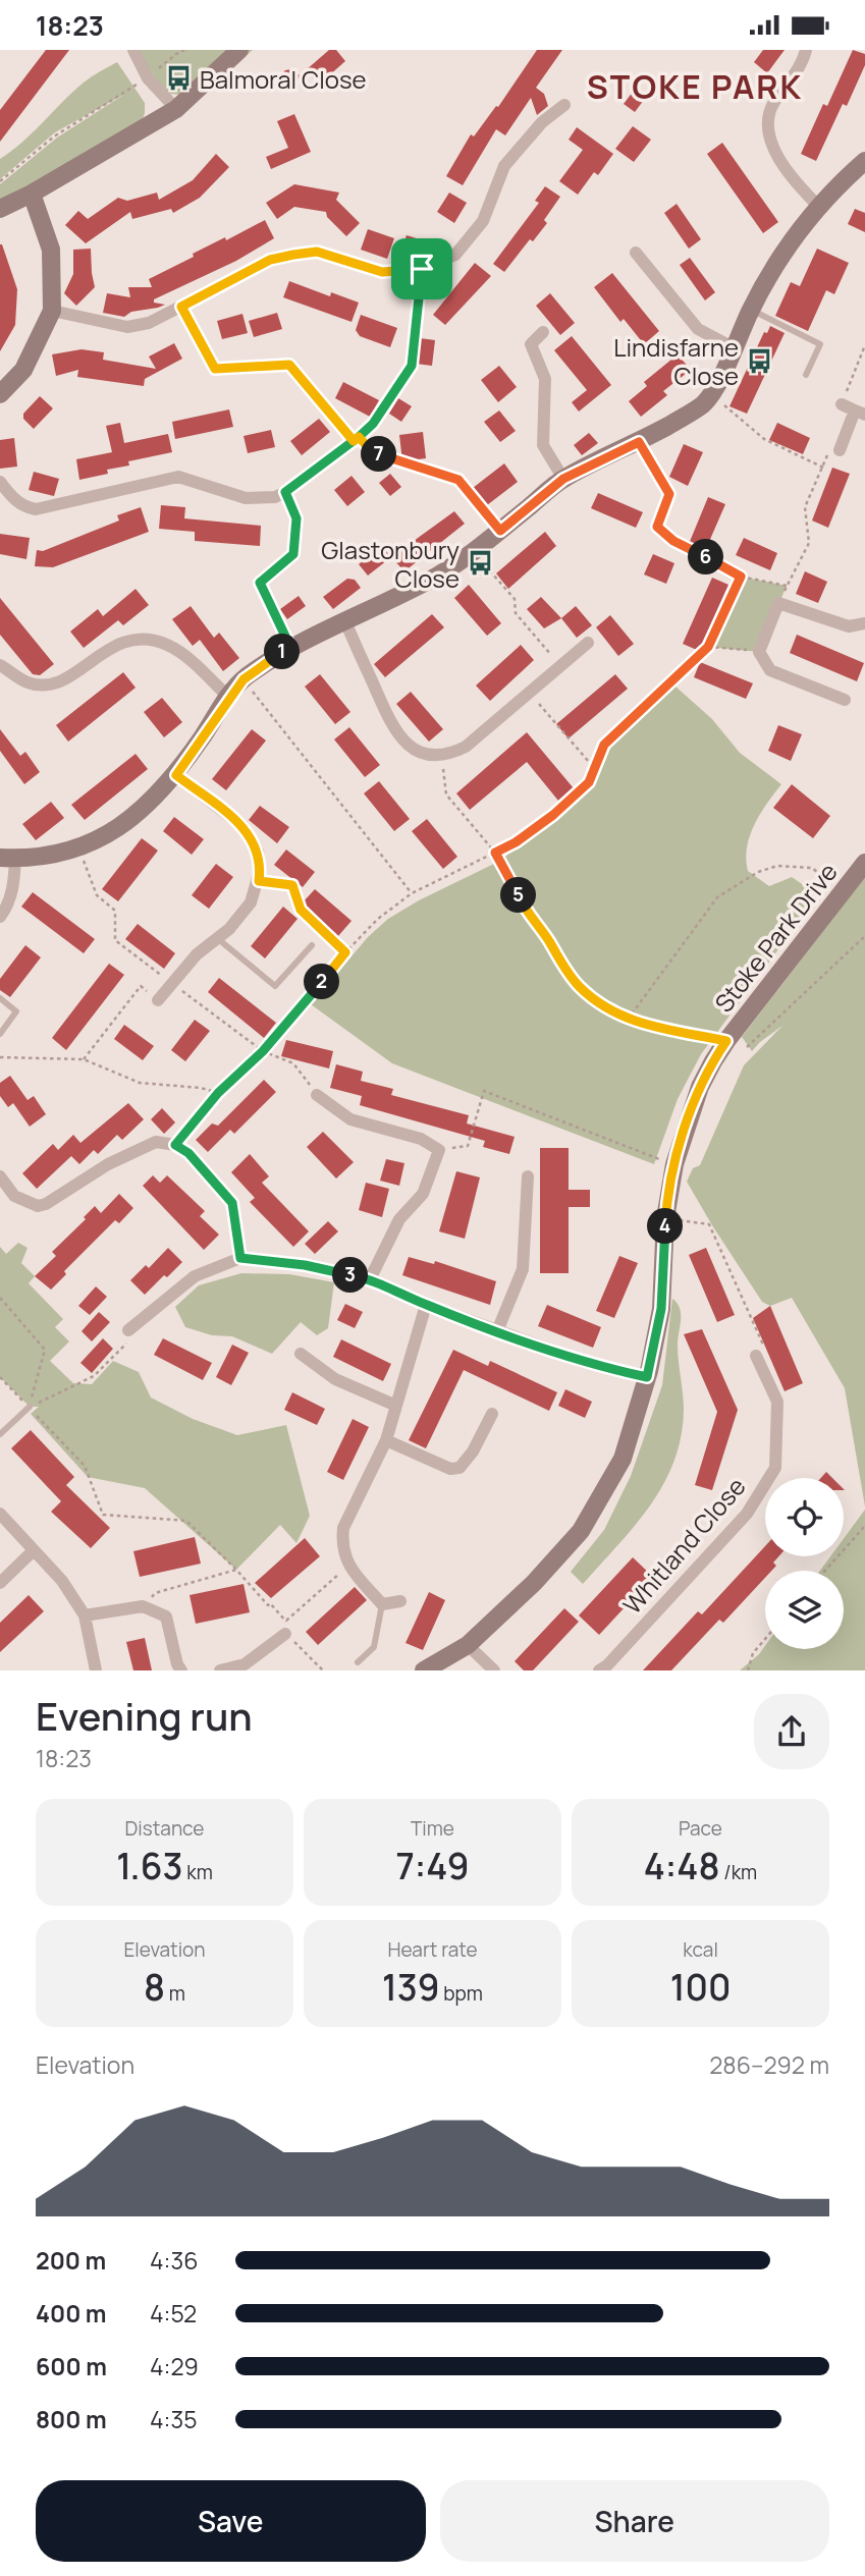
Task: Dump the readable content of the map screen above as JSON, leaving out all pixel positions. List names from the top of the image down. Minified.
{"streets":{"street":["Stoke Park Drive","Whitland Close"]},"districts":["STOKE PARK"],"places":{"bus stop":["Balmoral Close","Lindisfarne Close","Glastonbury Close"]},"page":{"status":"18:23","pins":["7","6","1","5","2","4","3"],"heading":["Evening run","18:23"],"stats":[["Distance","1.63 km"],["Time","7:49"],["Pace","4:48 /km"],["Elevation","8 m"],["Heart rate","139 bpm"],["kcal","100"]],"chart":["Elevation","286–292 m"],"list":[{"name":"200 m","note":"4:36"},{"name":"400 m","note":"4:52"},{"name":"600 m","note":"4:29"},{"name":"800 m","note":"4:35"}],"buttons":["Save","Share"]}}
